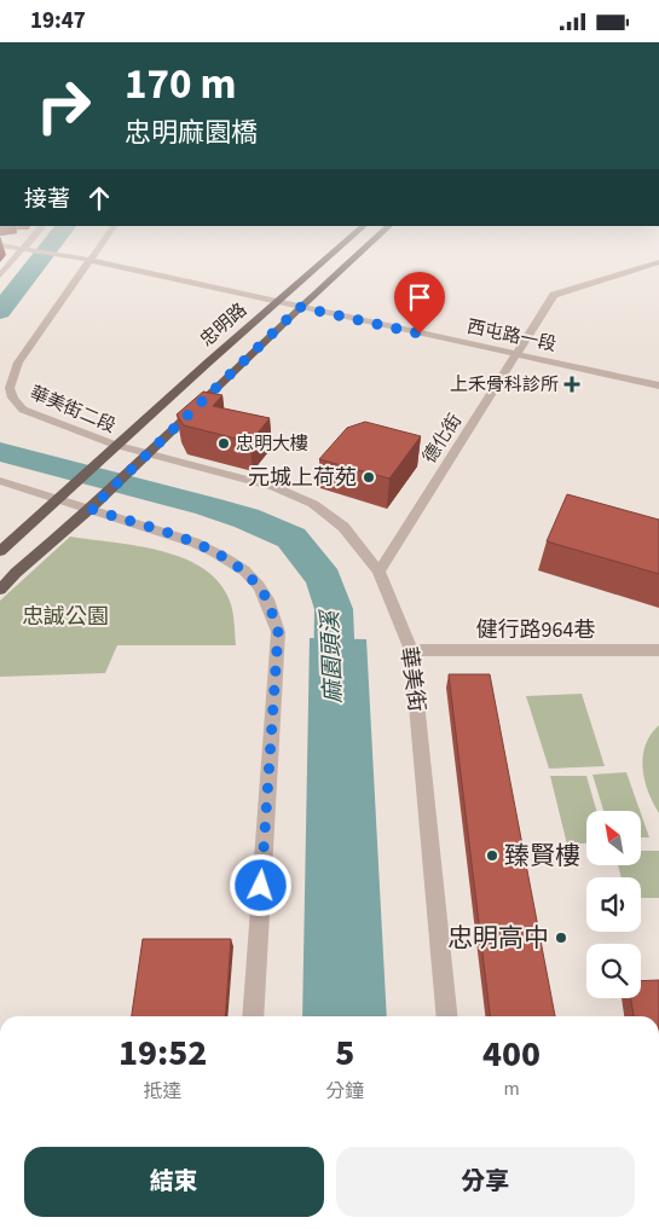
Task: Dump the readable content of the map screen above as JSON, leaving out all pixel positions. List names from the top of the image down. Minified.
{"streets":{"main road":["忠明路"],"street":["西屯路一段","華美街二段","德化街","健行路964巷","華美街"]},"crossings":[["忠明路","西屯路一段"],["忠明路","華美街二段"],["忠明路","華美街"],["西屯路一段","華美街二段"],["西屯路一段","德化街"],["華美街二段","華美街"],["德化街","華美街"],["健行路964巷","華美街"]],"water":["麻園頭溪"],"parks":["忠誠公園"],"places":{"health":["上禾骨科診所"],"other":["忠明大樓","元城上荷苑","臻賢樓","忠明高中"]},"north":"top left","page":{"status":"19:47","turn":["170 m","忠明麻園橋"],"then":"接著","eta":["19:52","抵達","5","分鐘","400","m"],"buttons":["結束","分享"]}}
